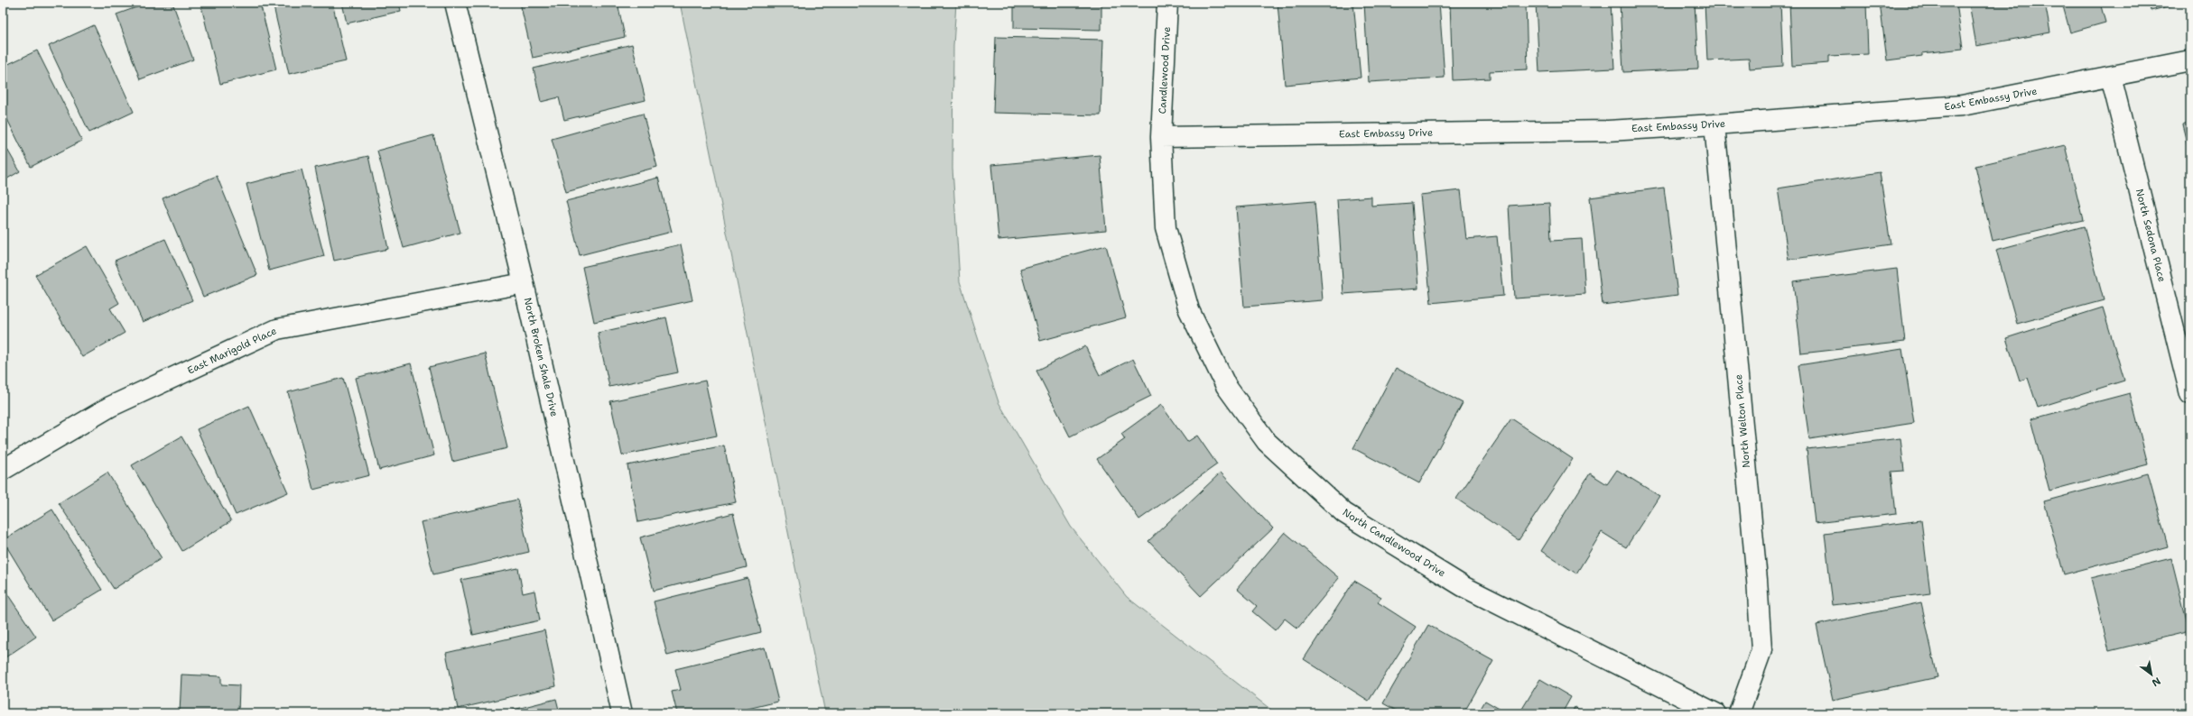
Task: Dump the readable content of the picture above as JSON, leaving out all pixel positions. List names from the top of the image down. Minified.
{"streets":{"street":["Candlewood Drive","East Embassy Drive","North Sedona Place","East Marigold Place","North Broken Shale Drive","North Welton Place","North Candlewood Drive"]},"crossings":[["Candlewood Drive","East Embassy Drive"],["Candlewood Drive","North Candlewood Drive"],["East Embassy Drive","North Sedona Place"],["East Embassy Drive","North Welton Place"],["East Embassy Drive","North Candlewood Drive"],["East Marigold Place","North Broken Shale Drive"]],"north":"bottom right"}
